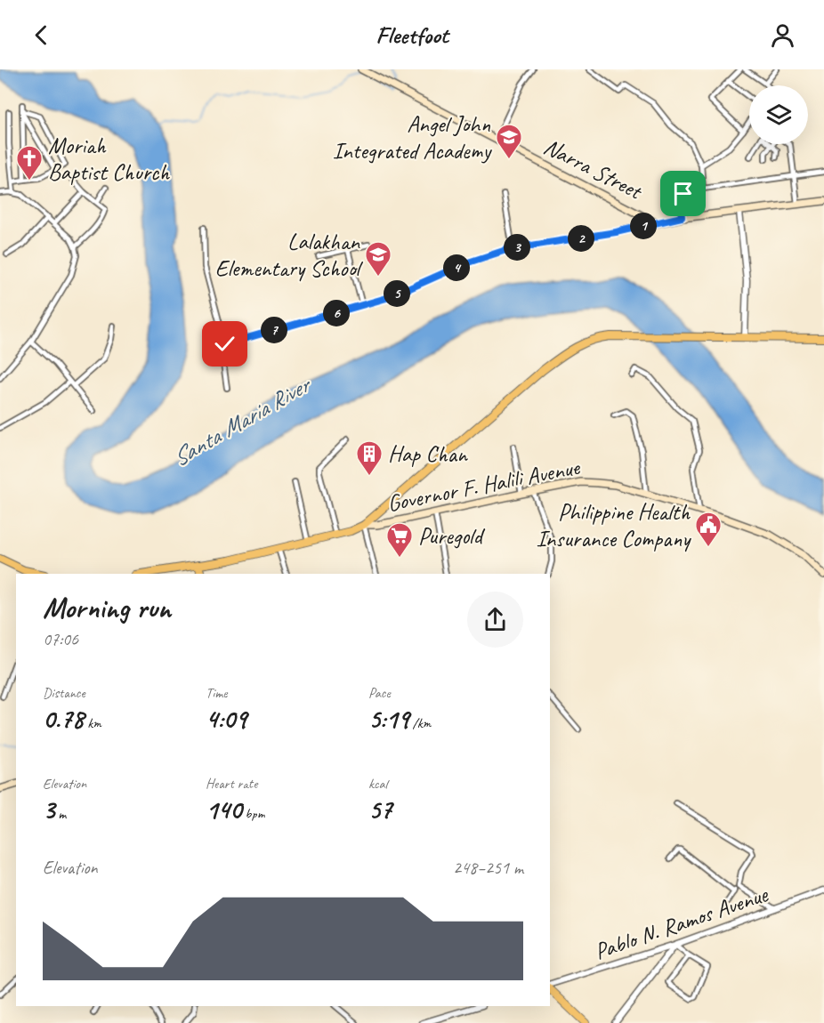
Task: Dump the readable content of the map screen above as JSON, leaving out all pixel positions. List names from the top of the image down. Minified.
{"streets":{"main road":["Narra Street","Governor F. Halili Avenue"],"street":["Pablo N. Ramos Avenue"]},"water":["Santa Maria River"],"places":{"school or university":["Angel John Integrated Academy","Lalakhan Elementary School"],"church":["Moriah Baptist Church"],"building":["Hap Chan"],"public building":["Philippine Health Insurance Company"],"supermarket":["Puregold"]},"page":{"header":"Fleetfoot","pins":["1","2","3","4","5","6","7"],"heading":["Morning run","07:06"],"stats":[["Distance","0.78 km"],["Time","4:09"],["Pace","5:19 /km"],["Elevation","3 m"],["Heart rate","140 bpm"],["kcal","57"]],"chart":["Elevation","248–251 m"]}}
